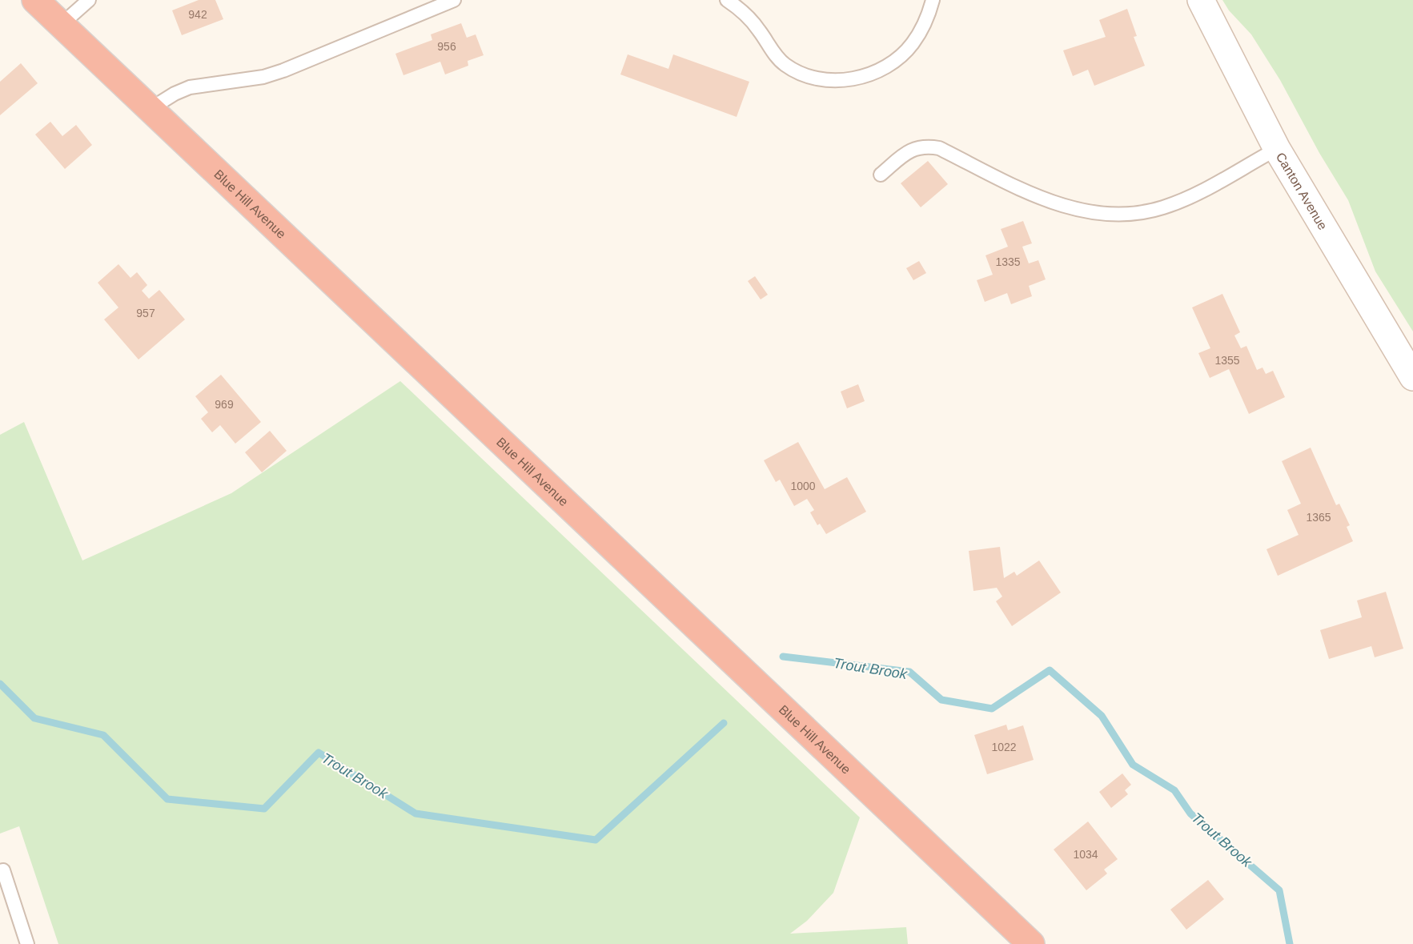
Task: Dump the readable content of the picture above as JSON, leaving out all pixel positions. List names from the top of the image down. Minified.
{"streets":{"highway":["Blue Hill Avenue"],"main road":["Canton Avenue"]},"water":["Trout Brook"],"house_numbers":["942","956","1335","957","1355","969","1000","1365","1022","1034"]}
